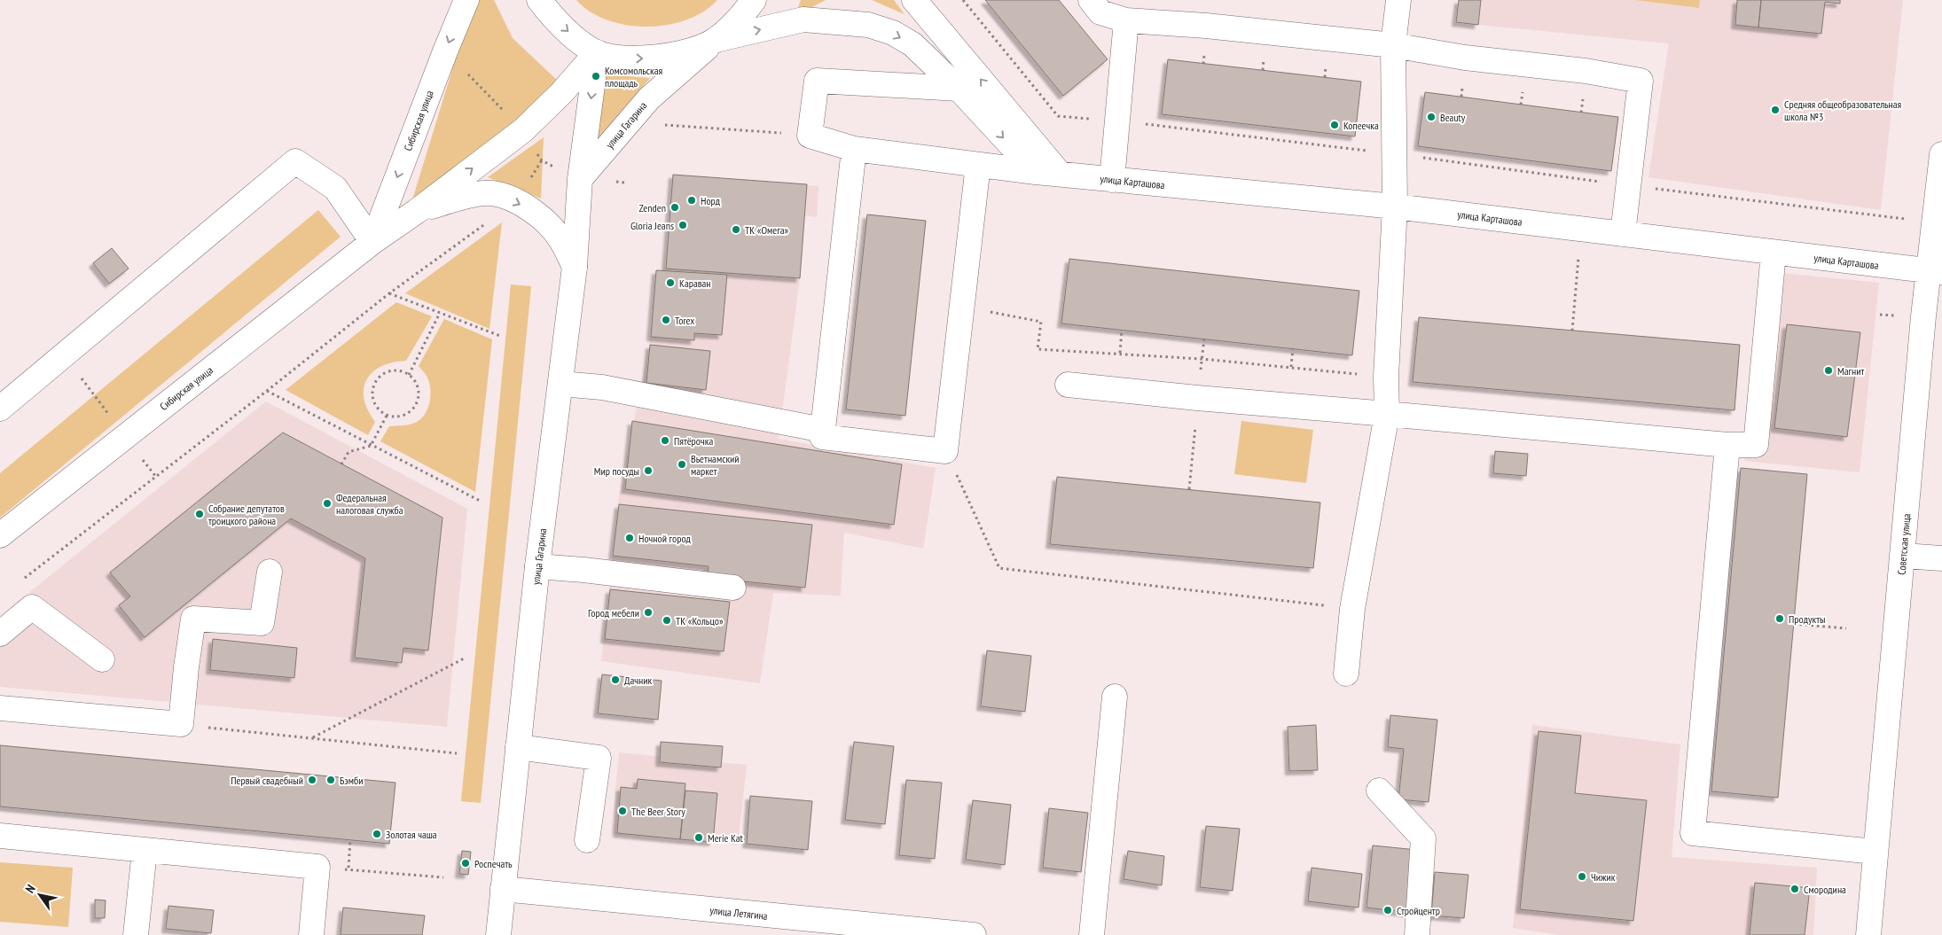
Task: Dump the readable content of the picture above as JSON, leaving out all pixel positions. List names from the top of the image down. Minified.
{"streets":{"street":["Сибирская улица","улица Гагарина","улица Карташова","Советская улица","улица Летягина"]},"crossings":[["Сибирская улица","улица Гагарина"],["улица Гагарина","улица Летягина"],["улица Карташова","Советская улица"]],"places":["Комсомольская площадь","Средняя общеобразовательная школа №3","Beauty","Копеечка","Норд","Zenden","Gloria Jeans","ТК «Омега»","Караван","Torex","Магнит","Пятёрочка","Вьетнамский маркет","Мир посуды","Федеральная налоговая служба","Собрание депутатов троицкого района","Ночной город","Город мебели","Продукты","ТК «Кольцо»","Дачник","Первый свадебный","Бэмби","The Beer Story","Золотая чаша","Merie Kat","Роспечать","Чижик","Смородина","Стройцентр"],"north":"top left"}
